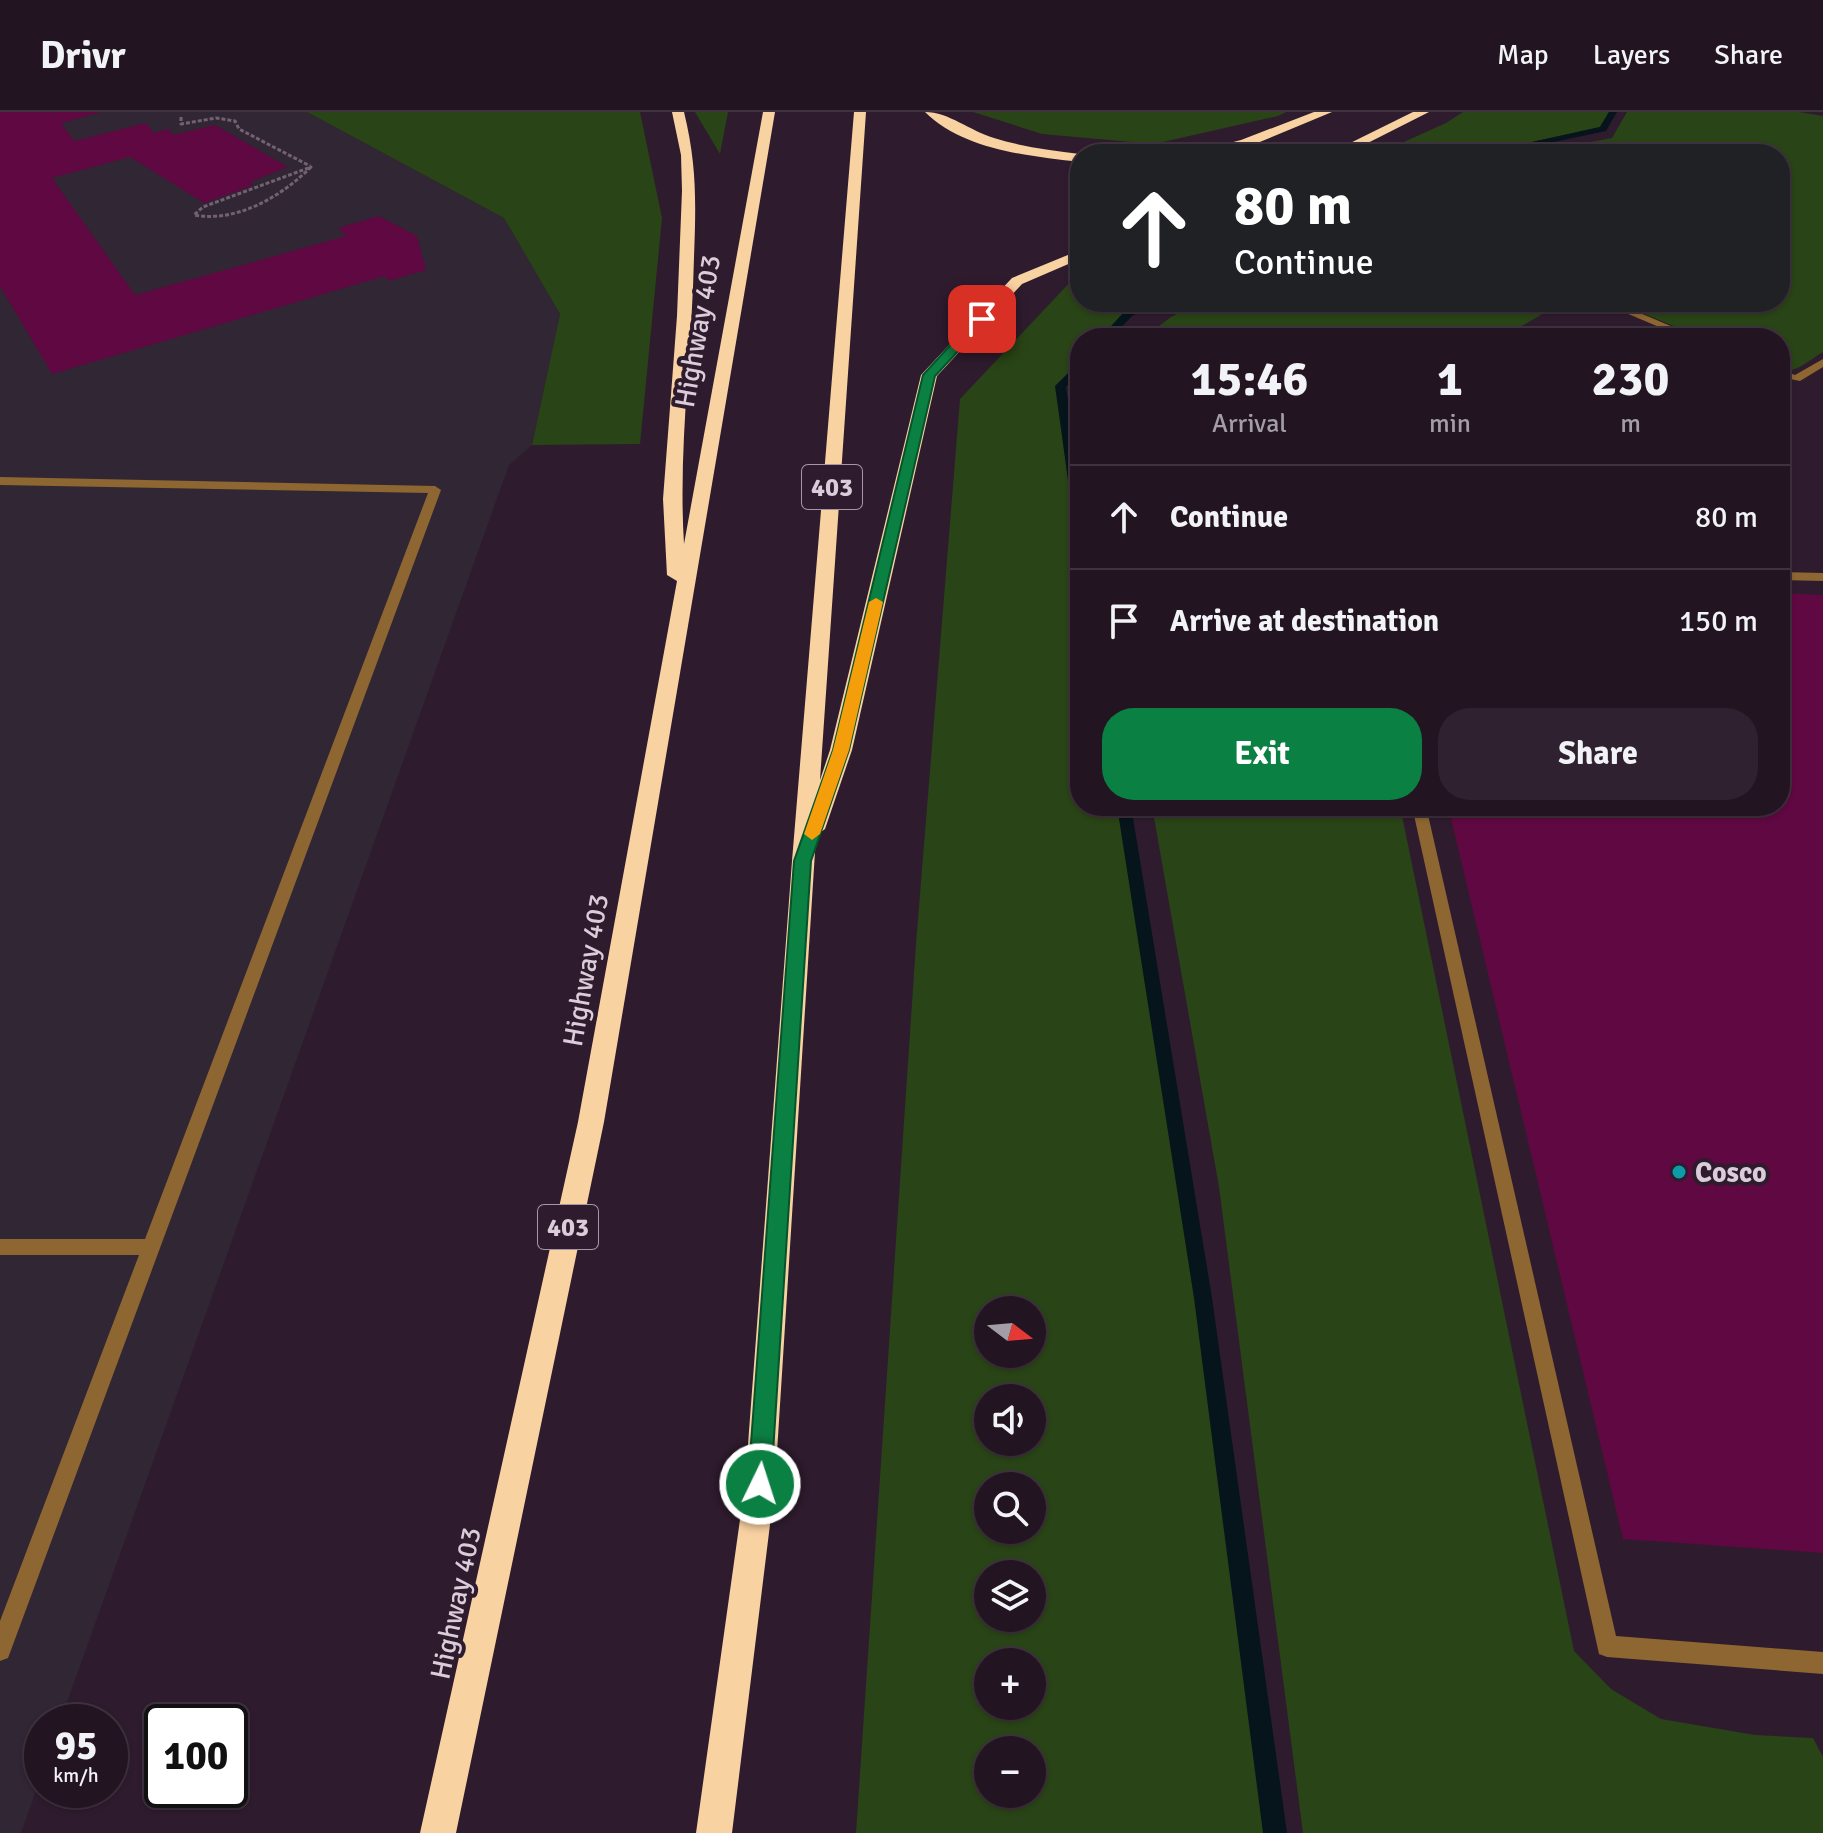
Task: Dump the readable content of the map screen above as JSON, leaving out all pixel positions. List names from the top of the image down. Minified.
{"streets":{"highway":["Highway 403","403"]},"places":["Cosco"],"north":"right","page":{"header":"Drivr","nav":["Map","Layers","Share"],"turn":["80 m","Continue"],"eta":["15:46","Arrival","1","min","230","m"],"list":[{"name":"Continue","value":"80 m"},{"name":"Arrive at destination","value":"150 m"}],"buttons":["Exit","Share"],"map_buttons":["+","−"],"speed":"95 km/h","limit":"100"}}
